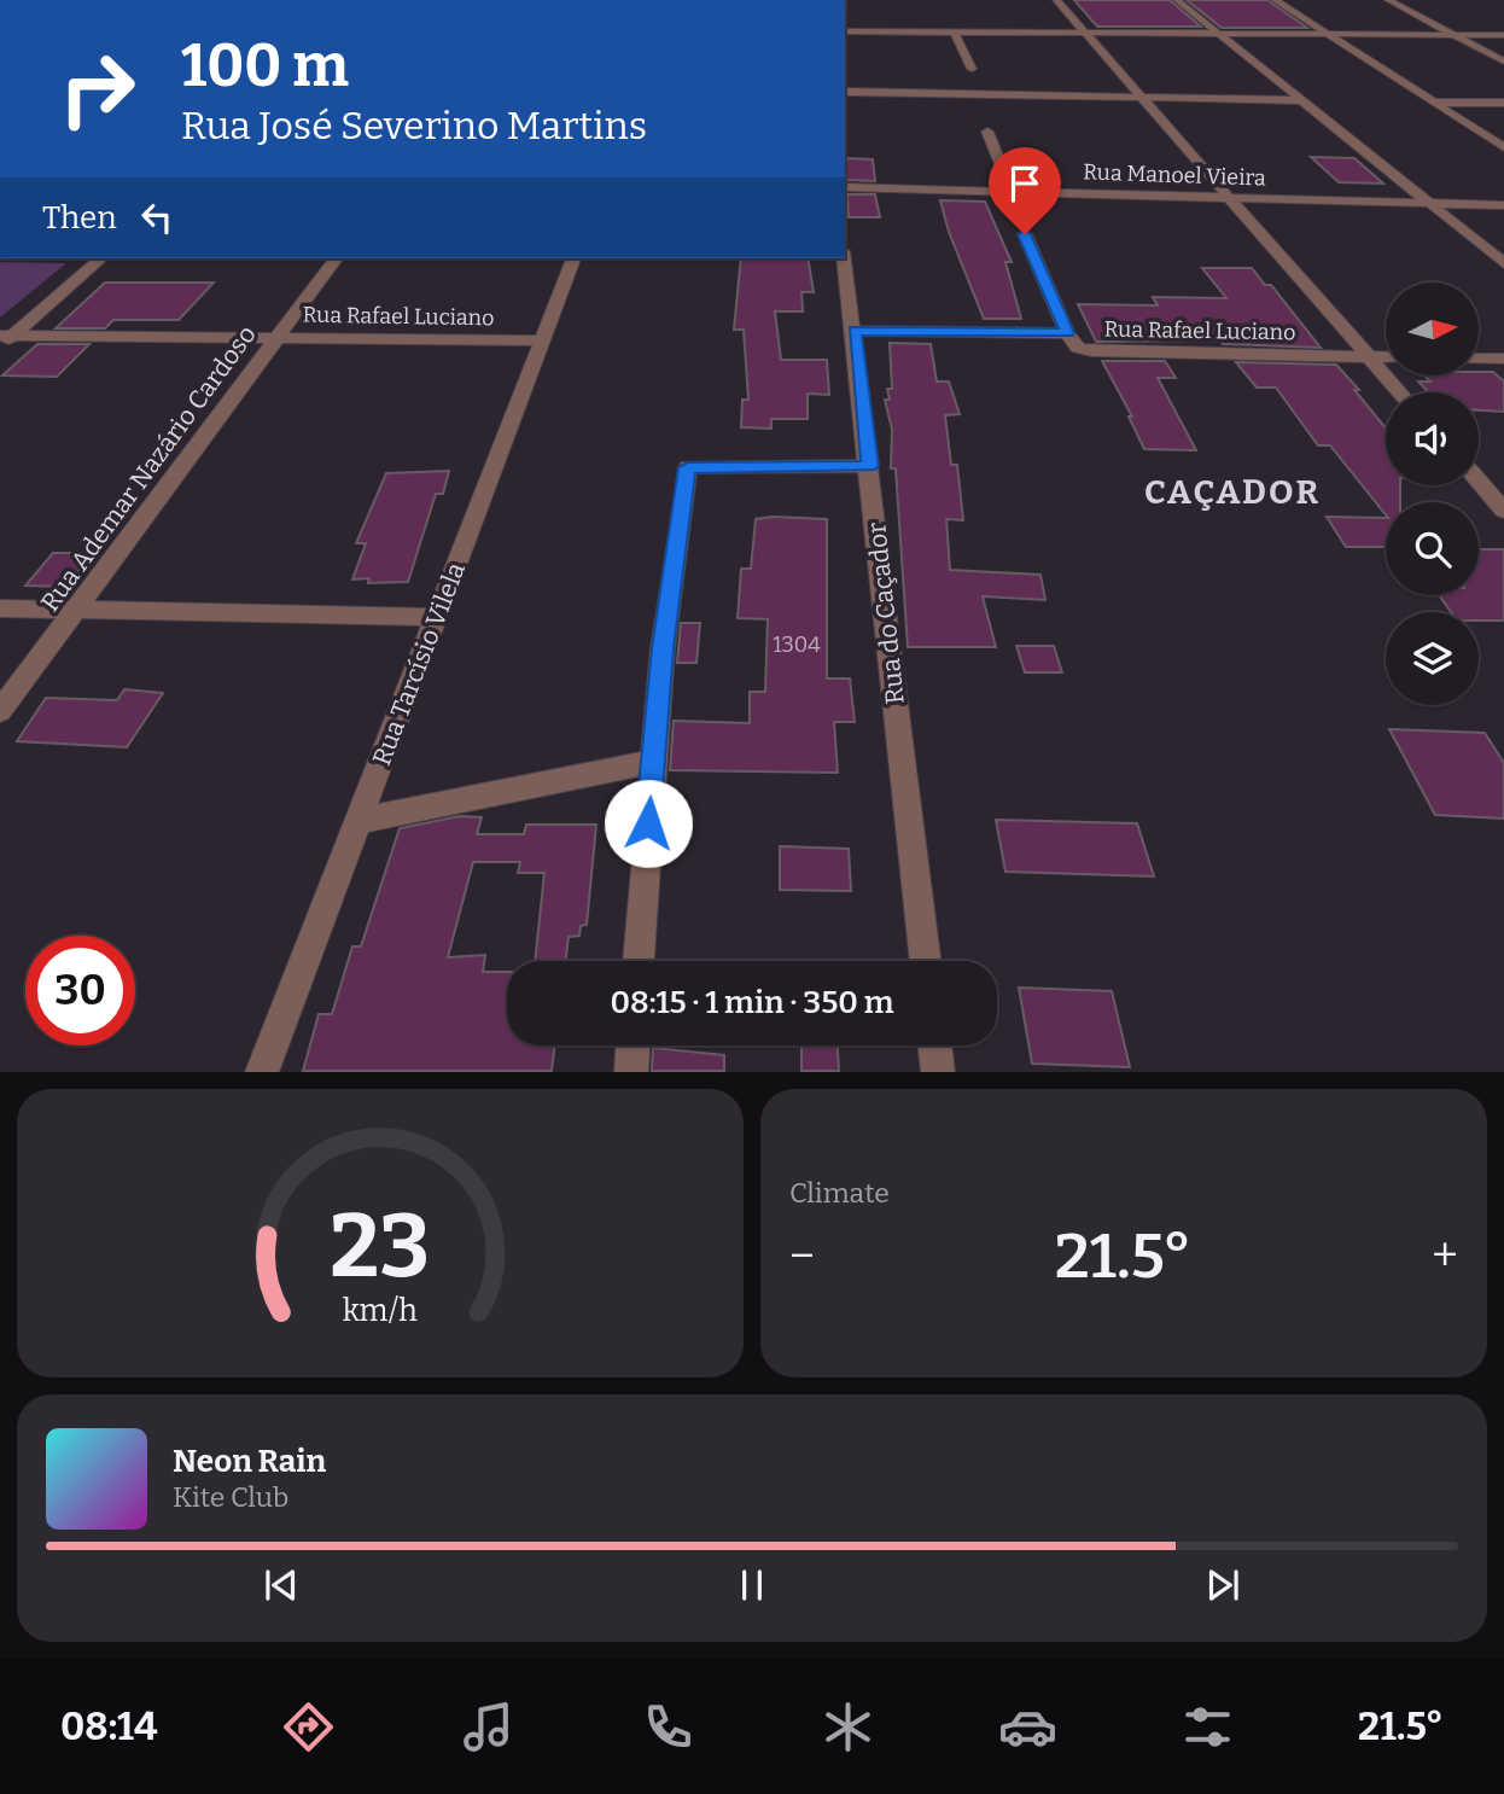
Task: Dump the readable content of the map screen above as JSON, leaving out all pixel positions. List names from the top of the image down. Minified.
{"streets":{"street":["Rua Manoel Vieira","Rua Rafael Luciano","Rua Ademar Nazário Cardoso","Rua do Caçador","Rua Tarcísio Vilela"]},"crossings":[["Rua Rafael Luciano","Rua Ademar Nazário Cardoso"],["Rua Rafael Luciano","Rua do Caçador"],["Rua Rafael Luciano","Rua Tarcísio Vilela"]],"districts":["CAÇADOR"],"house_numbers":["1304"],"north":"right","page":{"turn":["100 m","Rua José Severino Martins"],"then":"Then","limit":"30","trip":"08:15 · 1 min · 350 m","tile":"Climate","heat":["−","21.5°","+"],"song":["Neon Rain","Kite Club"],"tabs":["08:14","21.5°"],"gauge":["23","km/h"]}}
